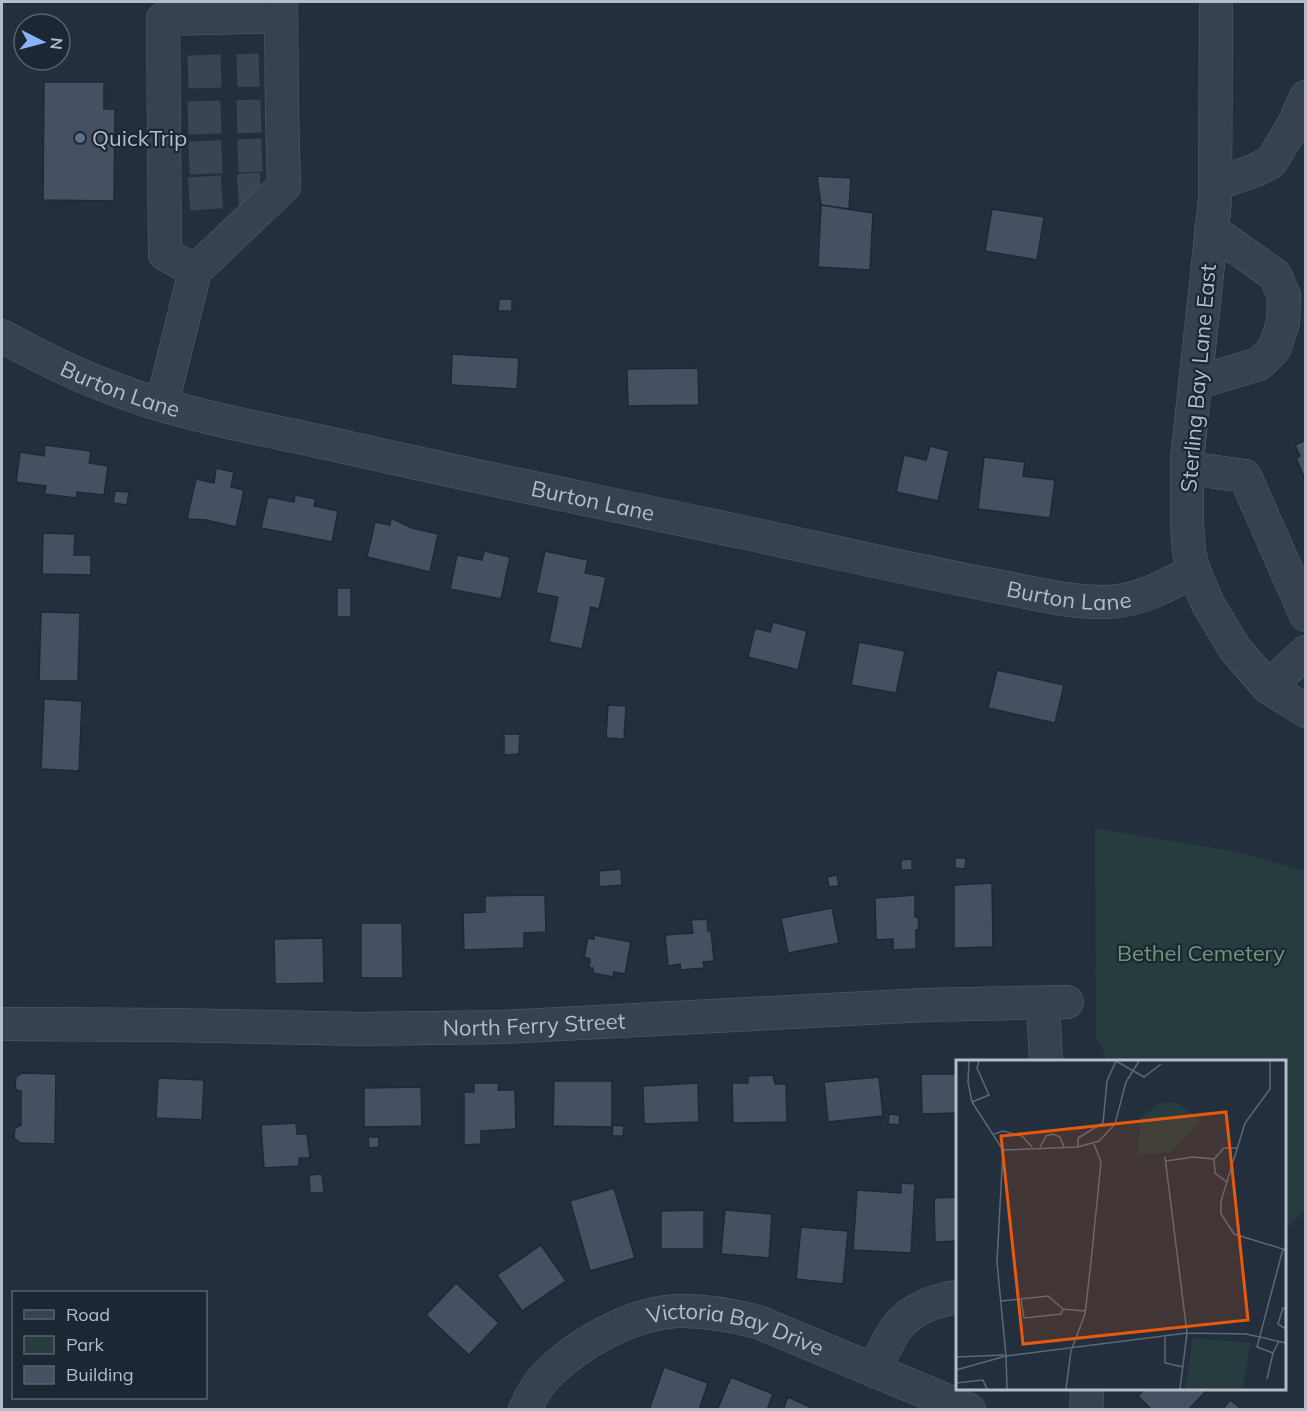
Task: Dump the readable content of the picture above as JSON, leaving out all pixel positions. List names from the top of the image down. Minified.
{"streets":{"street":["Sterling Bay Lane East","Burton Lane","North Ferry Street","Victoria Bay Drive"]},"crossings":[["Sterling Bay Lane East","Burton Lane"]],"parks":["Bethel Cemetery"],"places":["QuickTrip"],"legend":["Road","Park","Building"],"north":"right"}
